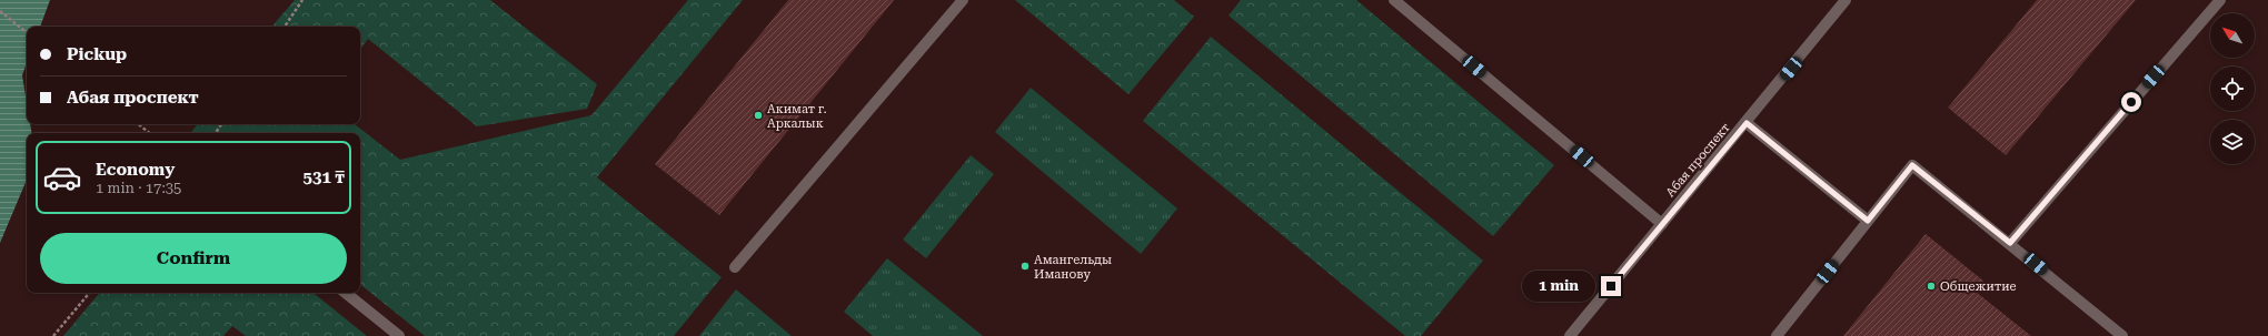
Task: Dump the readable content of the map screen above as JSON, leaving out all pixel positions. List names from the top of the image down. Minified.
{"streets":{"street":["Абая проспект"]},"places":["Акимат г. Аркалык","Амангельды Иманову","Общежитие"],"north":"top left","page":{"banner":["Pickup","Абая проспект"],"list":[{"name":"Economy","note":"1 min · 17:35","value":"531 ₸"}],"buttons":"Confirm","bubble":"1 min"}}
